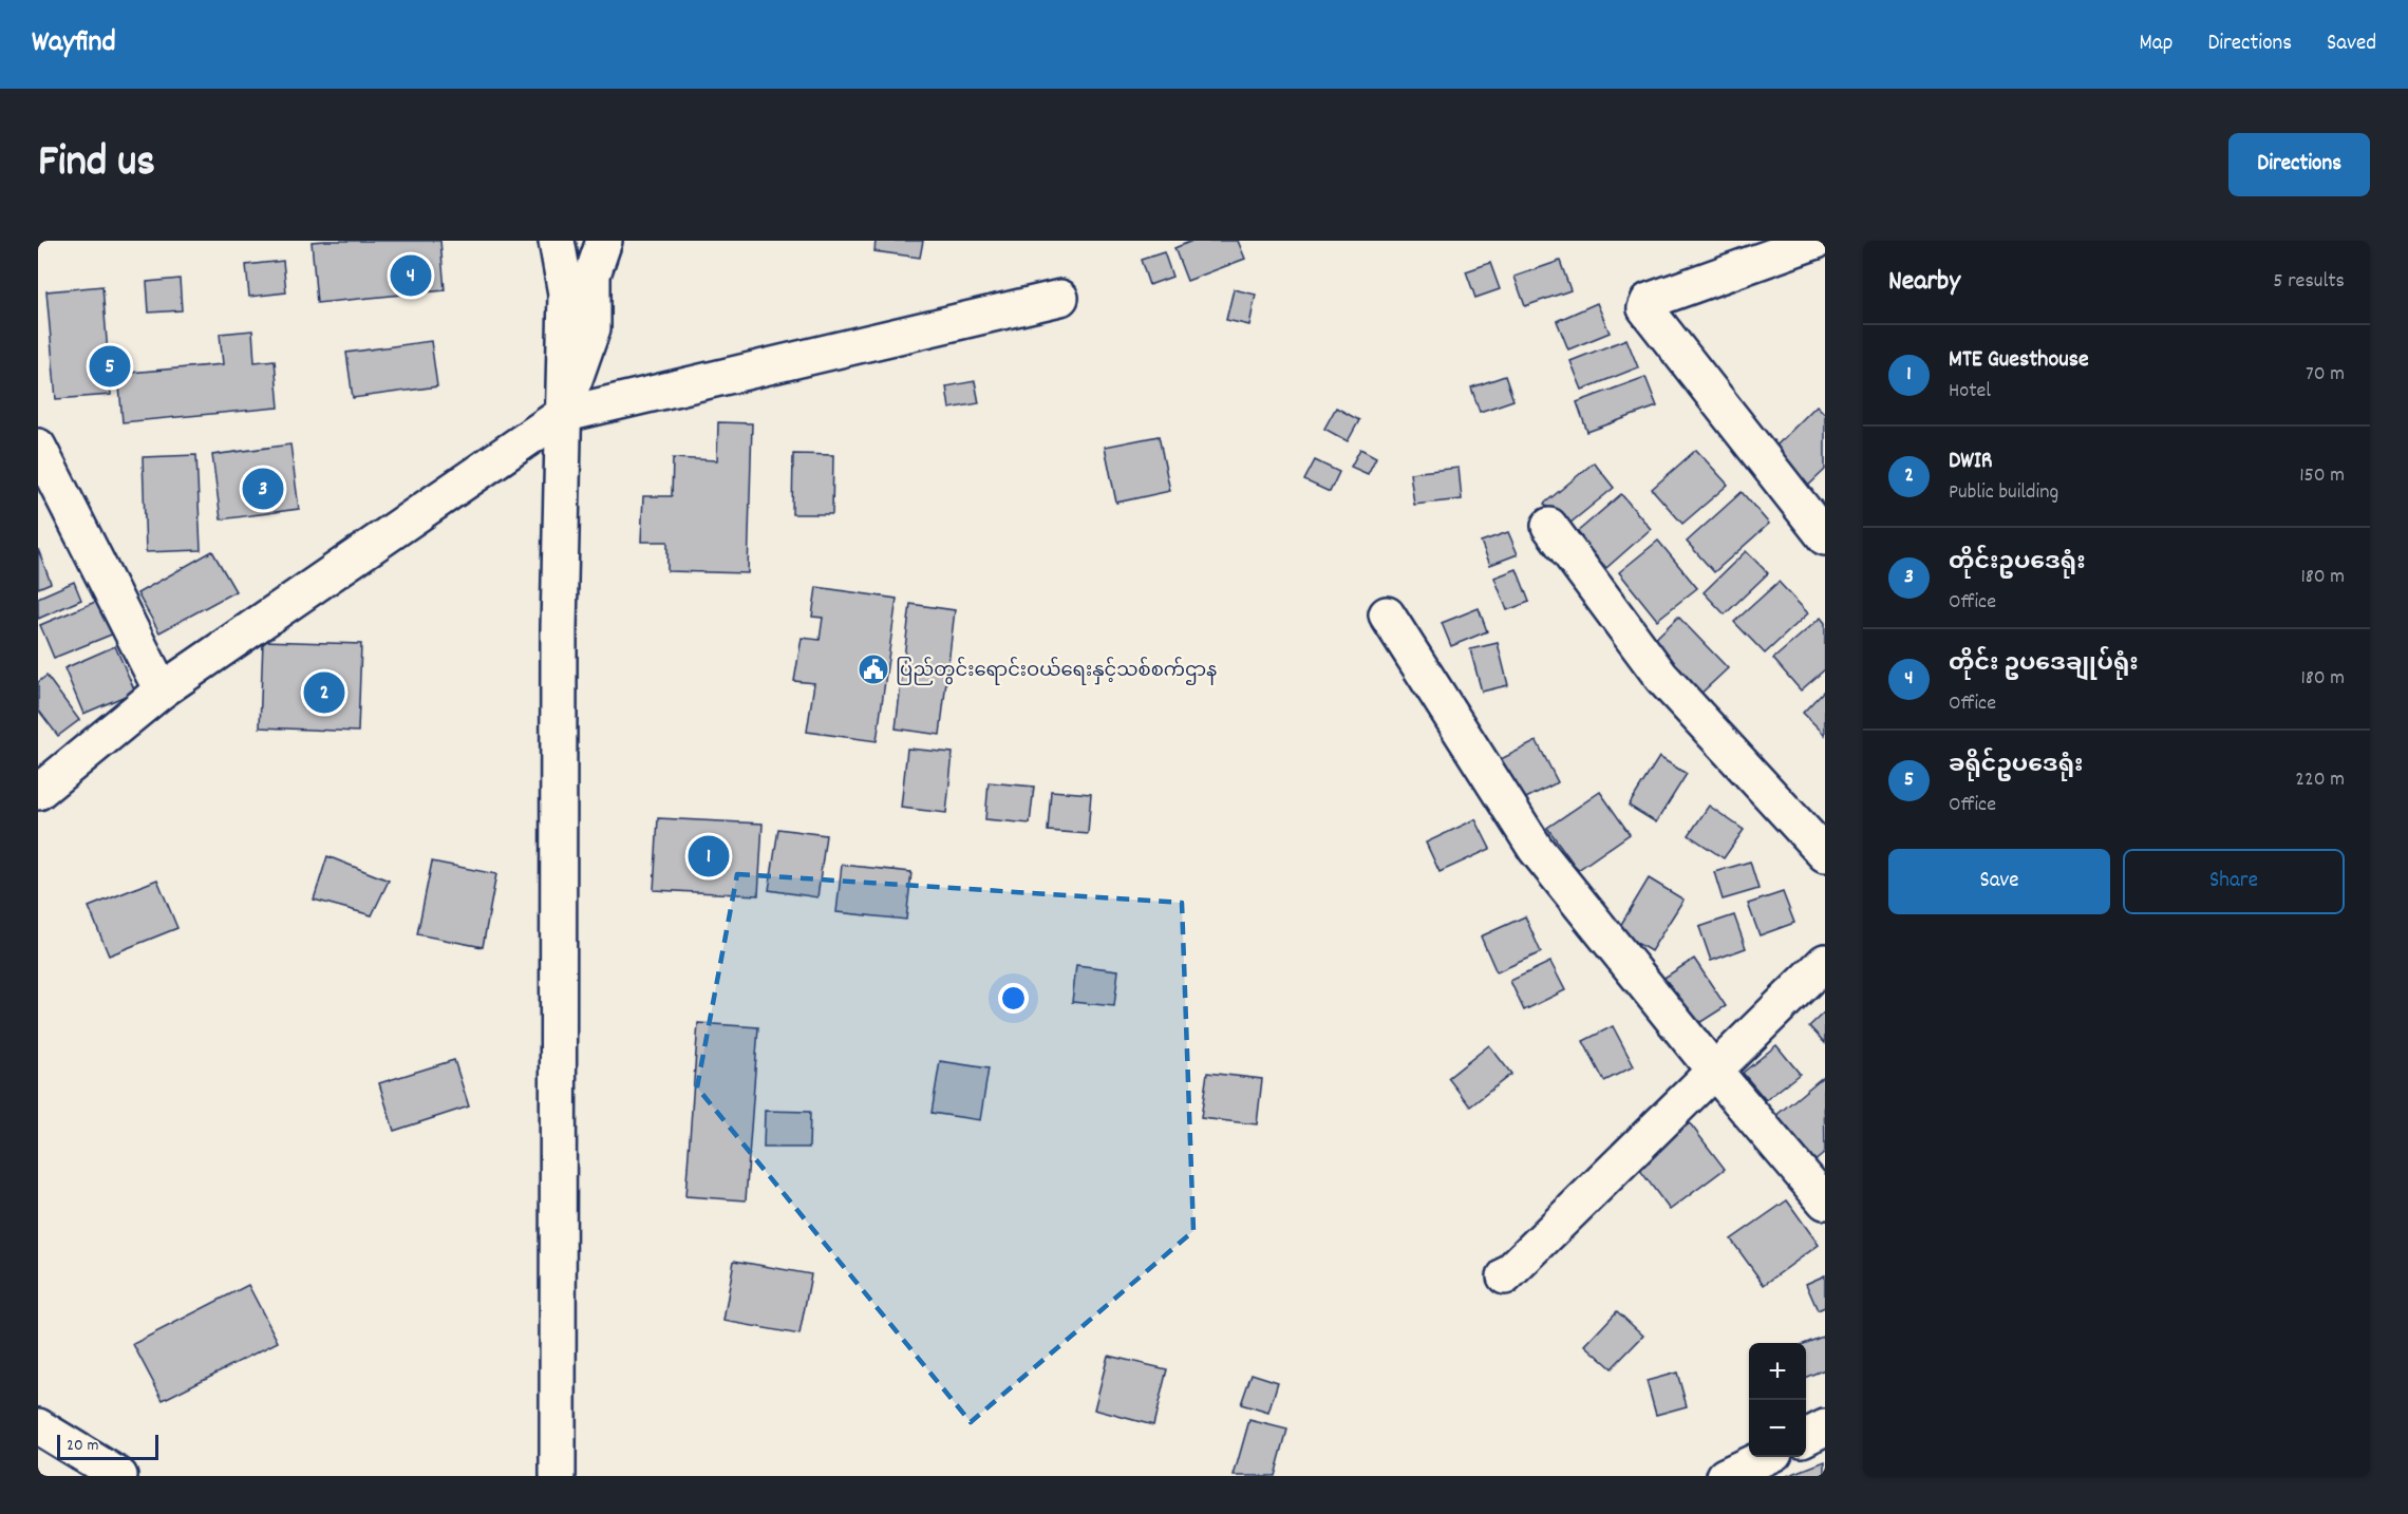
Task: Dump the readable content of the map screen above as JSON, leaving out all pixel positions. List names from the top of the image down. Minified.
{"places":{"public building":["ပြည်တွင်းရောင်းဝယ်ရေးနှင့်သစ်စက်ဌာန"]},"scale_bar":"20 m","page":{"header":"Wayfind","nav":["Map","Directions","Saved"],"title":"Find us","buttons":["Directions",["Save","Share"]],"heading":["Nearby","5 results"],"pins":["4","5","3","2","1"],"list":[{"mark":"1","name":"MTE Guesthouse","note":"Hotel","value":"70 m"},{"mark":"2","name":"DWIR","note":"Public building","value":"150 m"},{"mark":"3","name":"တိုင်းဥပဒေရုံး","note":"Office","value":"180 m"},{"mark":"4","name":"တိုင်း ဥပဒေချုပ်ရုံး","note":"Office","value":"180 m"},{"mark":"5","name":"ခရိုင်ဥပဒေရုံး","note":"Office","value":"220 m"}],"map_buttons":["+","−"],"scale":"20 m"}}
